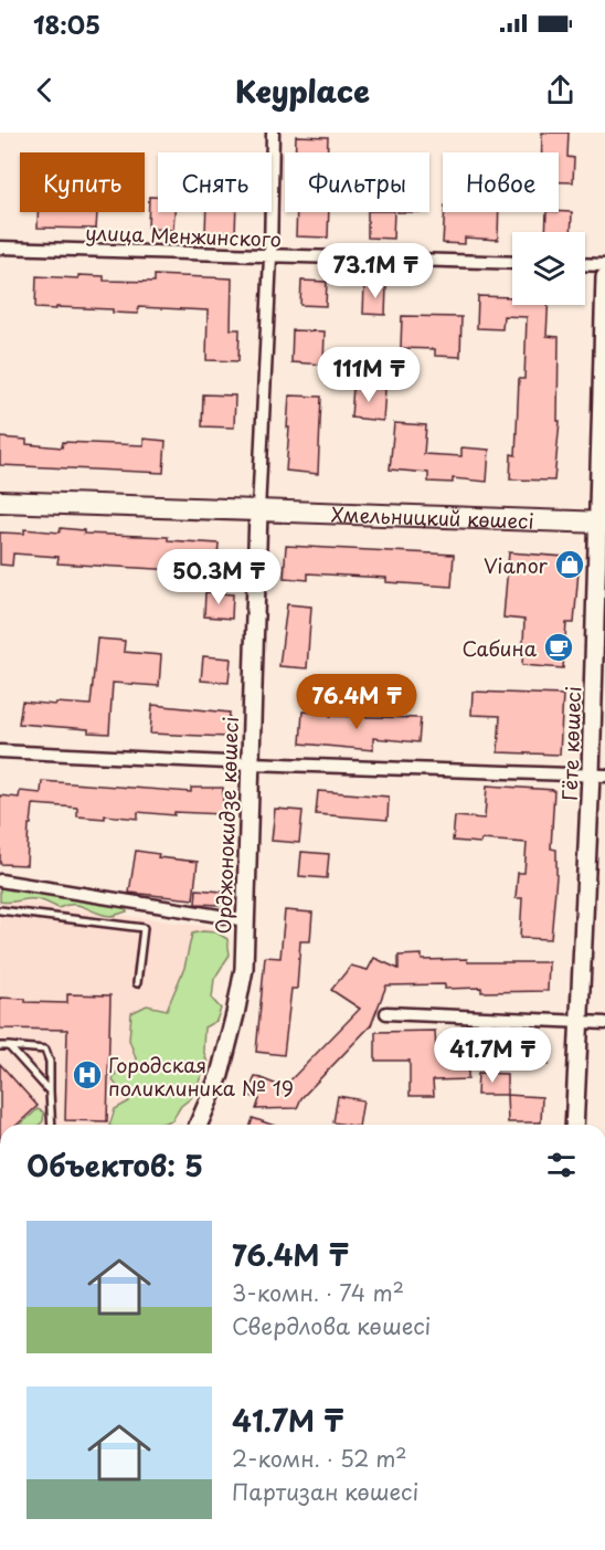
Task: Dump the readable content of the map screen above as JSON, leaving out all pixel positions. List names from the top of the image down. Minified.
{"streets":{"main road":["Хмельницкий көшесі","Гёте көшесі","Орджонокидзе көшесі"],"street":["улица Менжинского"]},"crossings":[["Хмельницкий көшесі","Гёте көшесі"],["Хмельницкий көшесі","Орджонокидзе көшесі"]],"places":{"shop":["Vianor"],"cafe":["Сабина"],"hospital":["Городская поликлиника № 19"]},"page":{"status":"18:05","header":"Keyplace","chip":["Купить","Снять","Фильтры","Новое"],"price":["73.1M ₸","111M ₸","50.3M ₸","76.4M ₸","41.7M ₸"],"heading":"Объектов: 5","list":[{"name":"76.4M ₸","note":"3-комн. · 74 m² · Свердлова көшесі"},{"name":"41.7M ₸","note":"2-комн. · 52 m² · Партизан көшесі"}]}}
